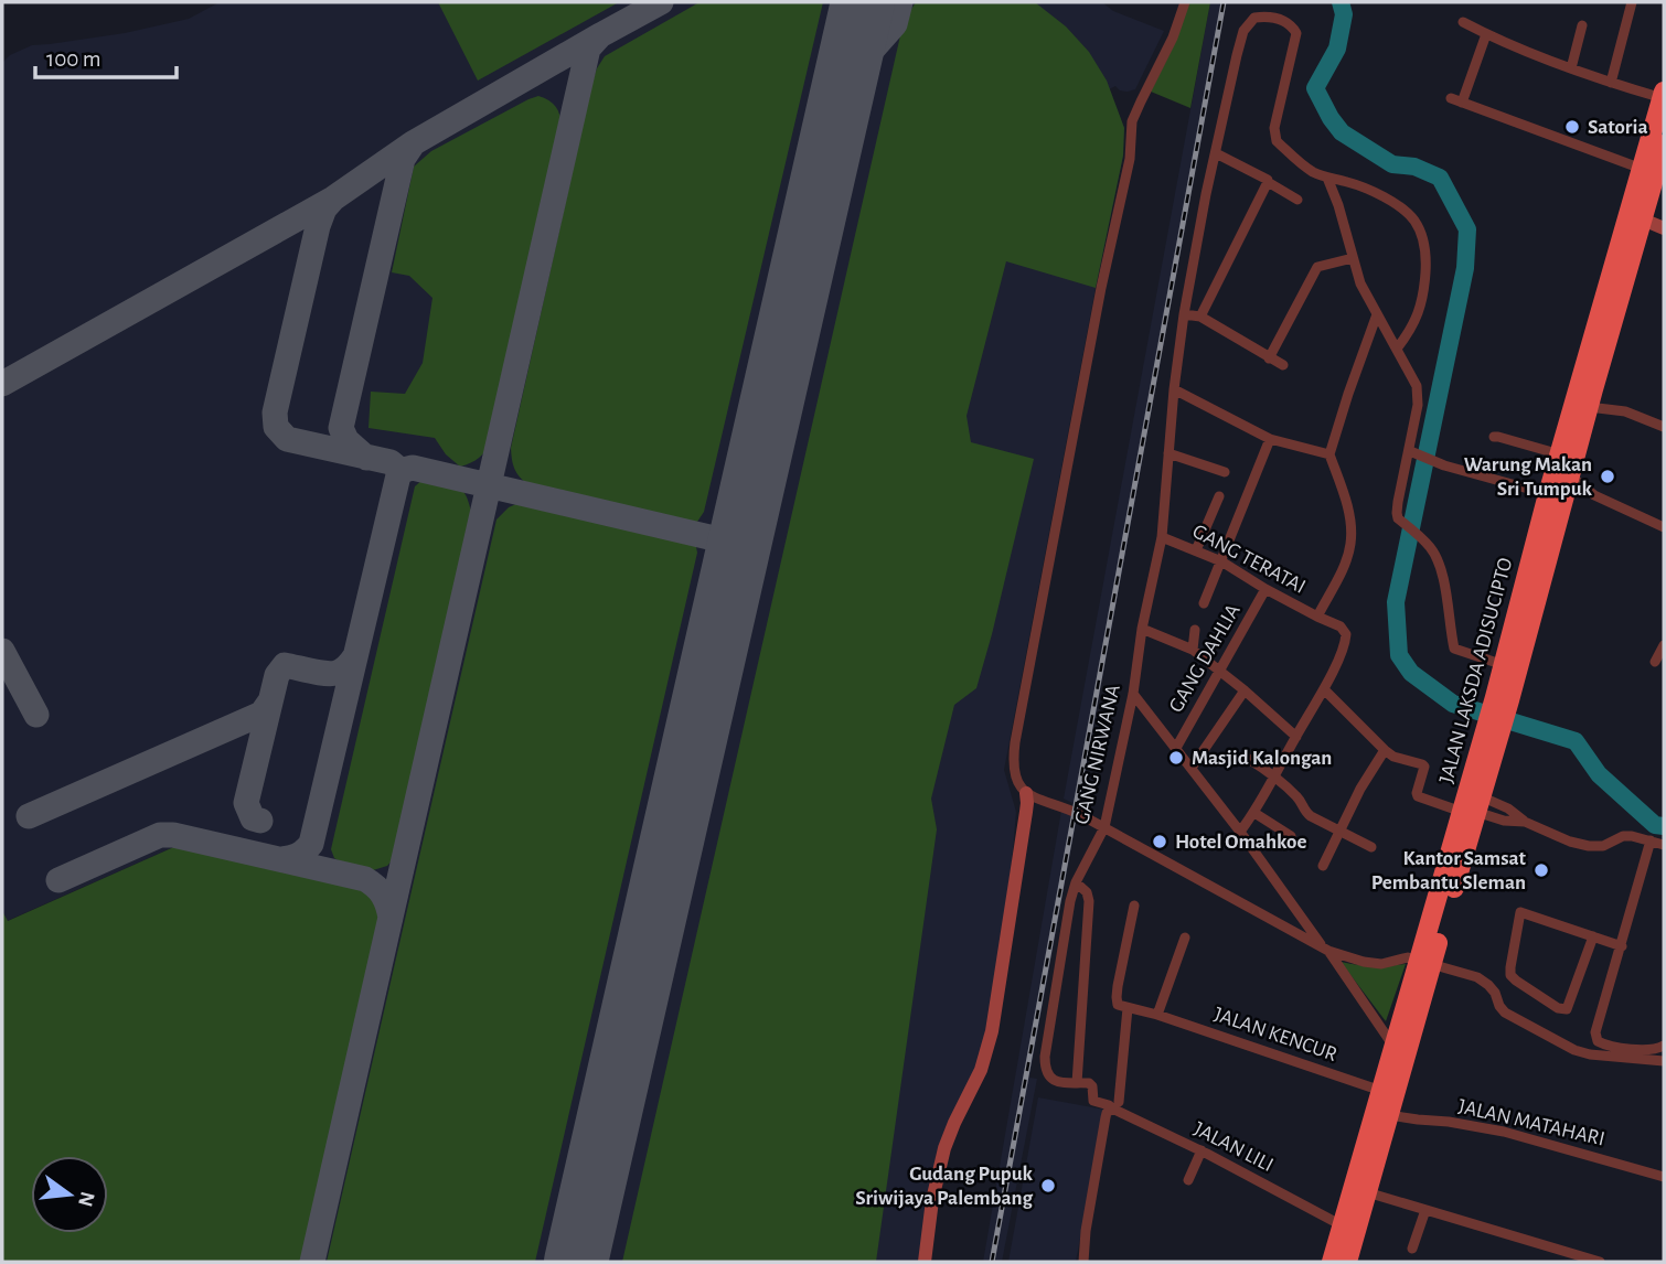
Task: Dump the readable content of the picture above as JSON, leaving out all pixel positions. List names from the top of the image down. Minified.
{"streets":{"highway":["JALAN LAKSDA ADISUCIPTO"],"street":["GANG TERATAI","GANG DAHLIA","GANG NIRWANA","JALAN KENCUR","JALAN MATAHARI","JALAN LILI"]},"crossings":[["GANG TERATAI","GANG DAHLIA"],["GANG TERATAI","GANG NIRWANA"],["JALAN LAKSDA ADISUCIPTO","JALAN KENCUR"],["JALAN LAKSDA ADISUCIPTO","JALAN MATAHARI"],["JALAN LAKSDA ADISUCIPTO","JALAN LILI"],["GANG NIRWANA","JALAN LILI"]],"places":["Satoria","Warung Makan Sri Tumpuk","Masjid Kalongan","Hotel Omahkoe","Kantor Samsat Pembantu Sleman","Gudang Pupuk Sriwijaya Palembang"],"scale_bar":"100 m","north":"right"}
